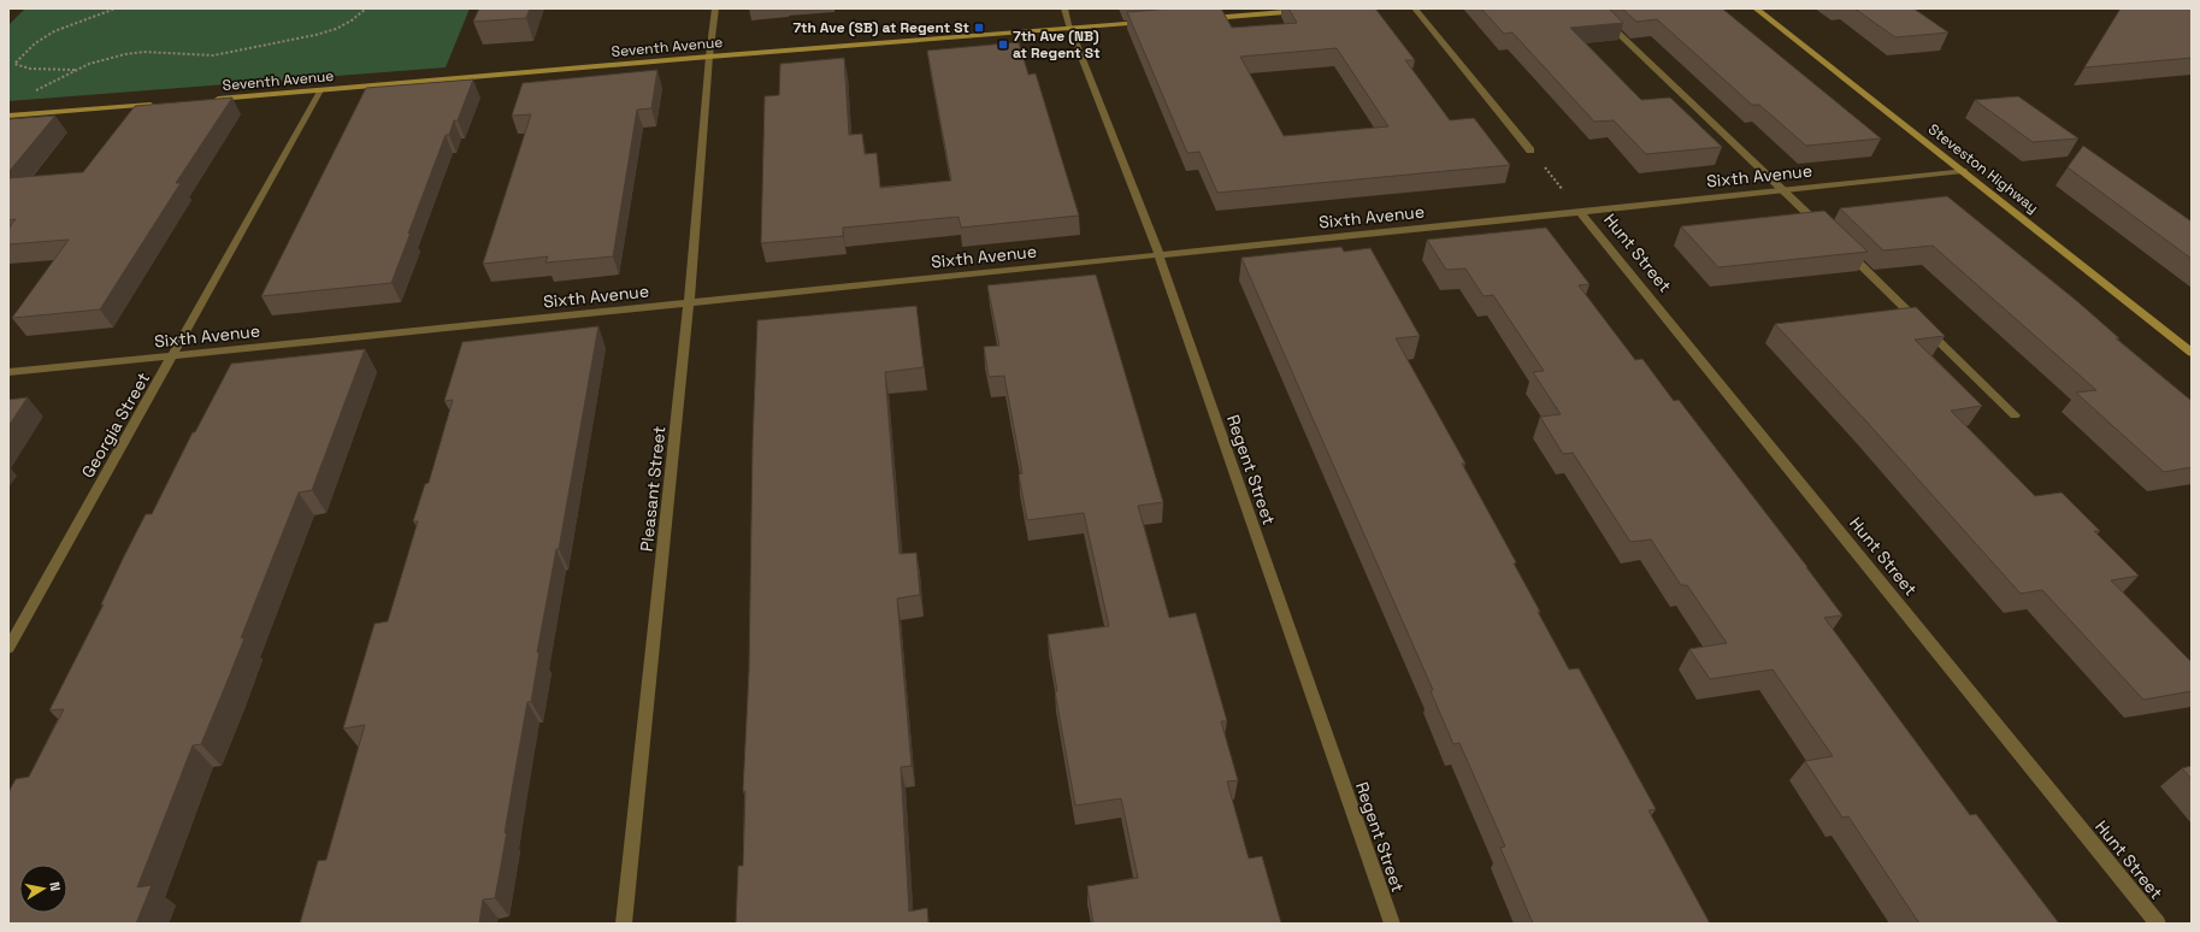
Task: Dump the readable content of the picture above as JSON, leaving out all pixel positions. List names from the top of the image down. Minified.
{"streets":{"street":["Seventh Avenue","Steveston Highway","Sixth Avenue","Hunt Street","Georgia Street","Regent Street","Pleasant Street"]},"crossings":[["Seventh Avenue","Georgia Street"],["Seventh Avenue","Regent Street"],["Seventh Avenue","Pleasant Street"],["Steveston Highway","Sixth Avenue"],["Sixth Avenue","Hunt Street"],["Sixth Avenue","Georgia Street"],["Sixth Avenue","Regent Street"],["Sixth Avenue","Pleasant Street"]],"places":{"transit":["7th Ave (SB) at Regent St","7th Ave (NB) at Regent St"]},"north":"right"}
